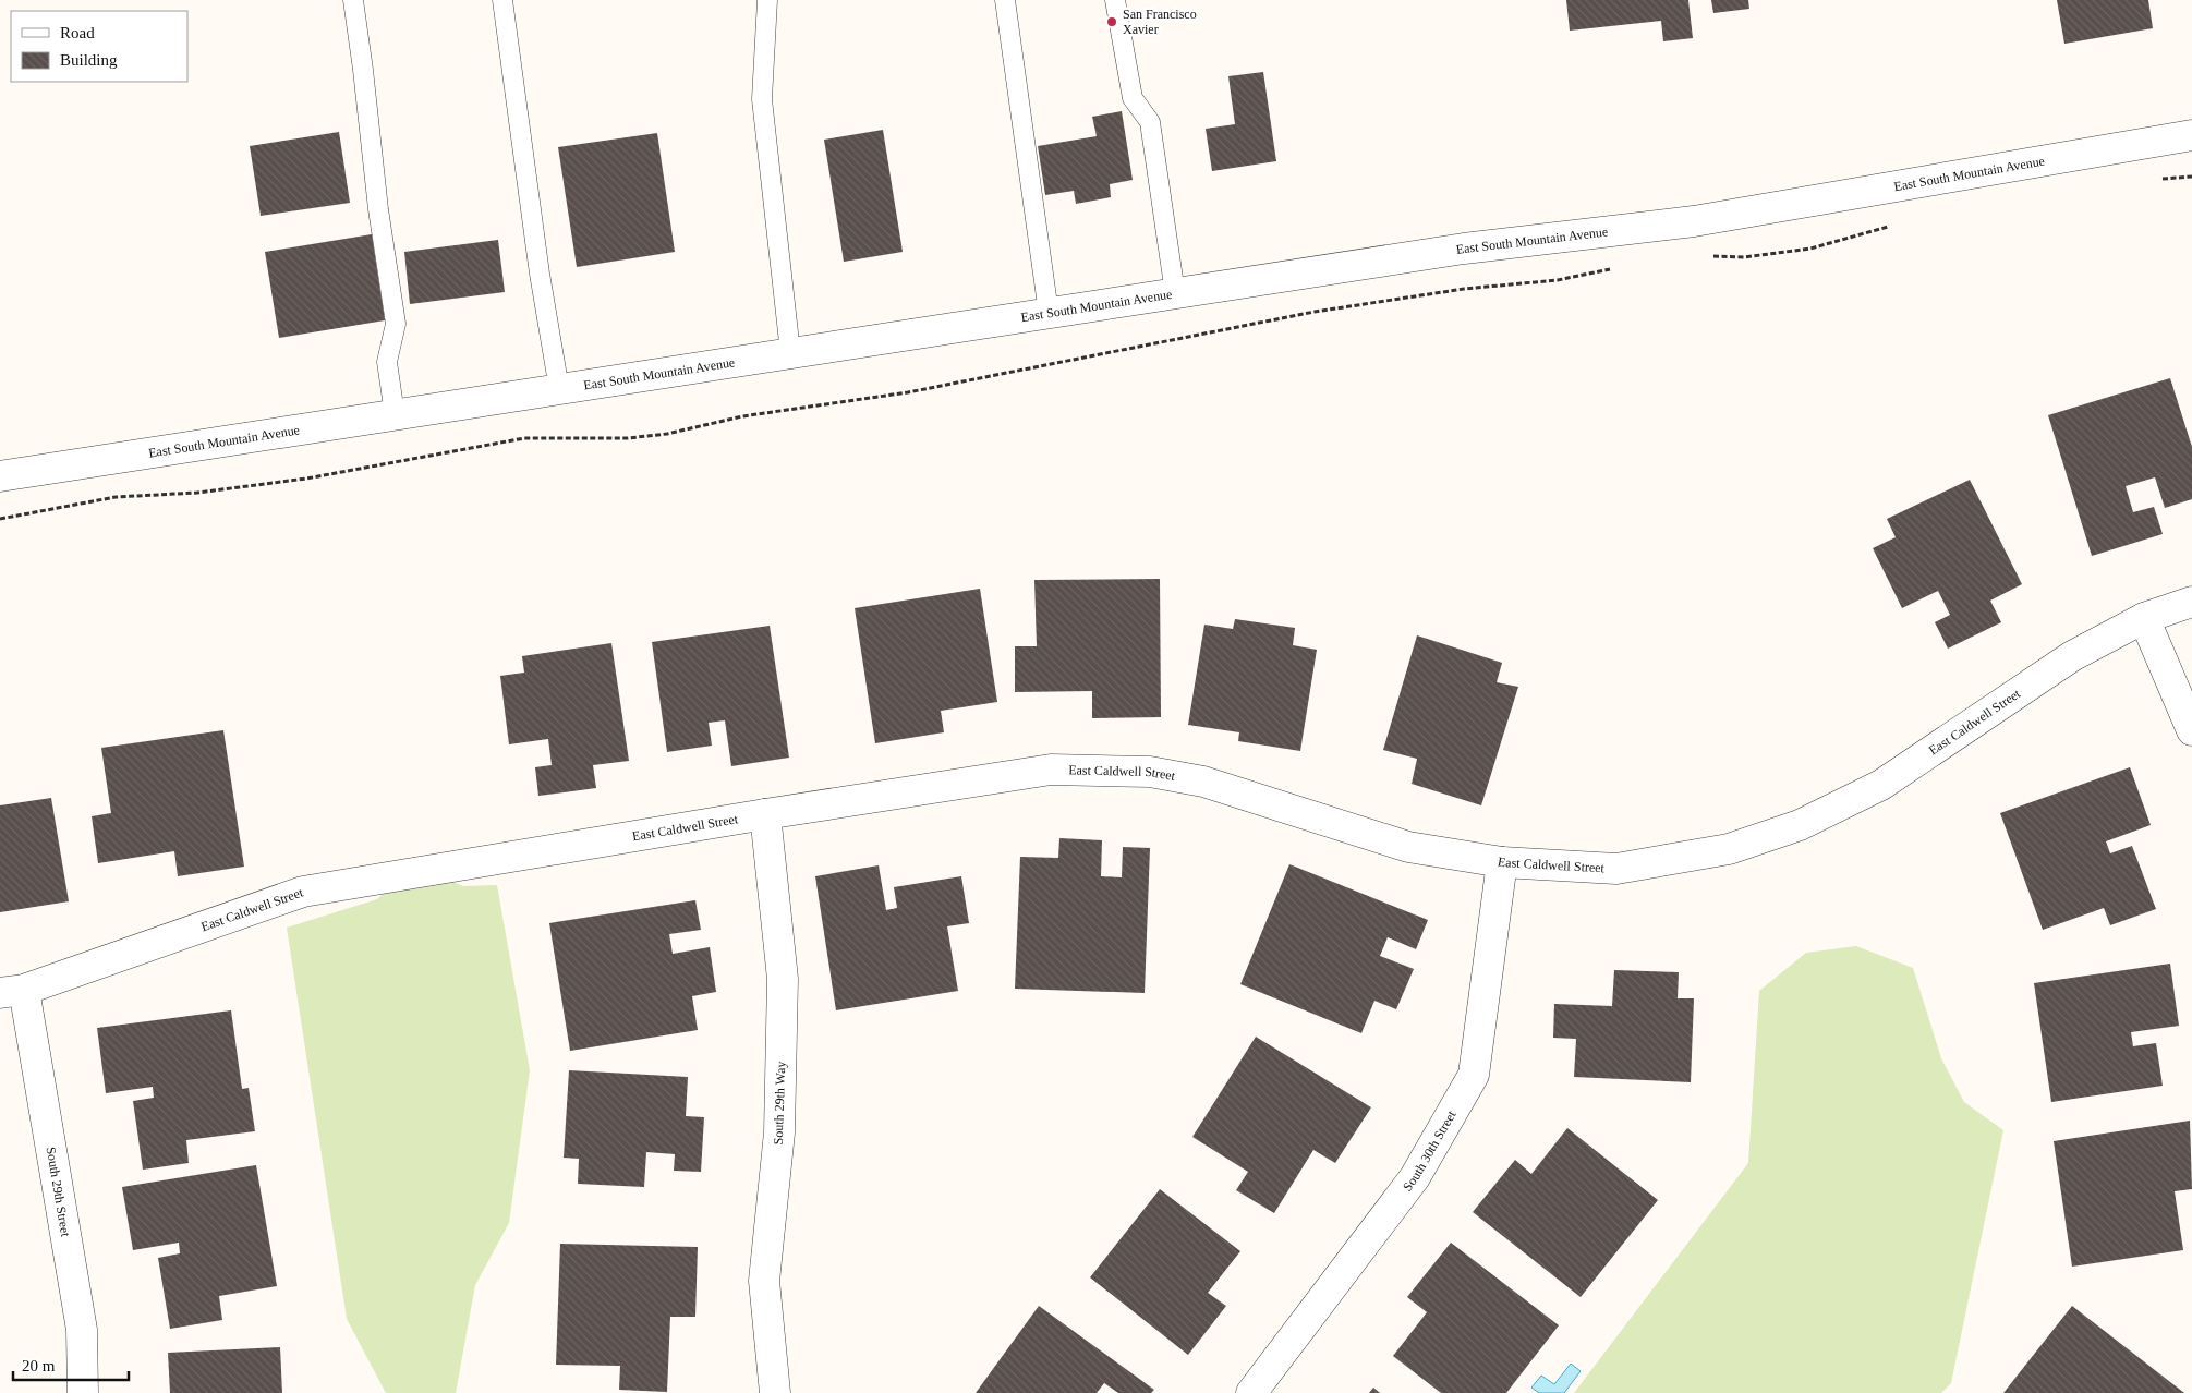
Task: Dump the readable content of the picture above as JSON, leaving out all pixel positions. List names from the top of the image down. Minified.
{"streets":{"street":["East South Mountain Avenue","East Caldwell Street","South 29th Way","South 30th Street","South 29th Street"]},"crossings":[["East Caldwell Street","South 29th Way"],["East Caldwell Street","South 30th Street"],["East Caldwell Street","South 29th Street"]],"places":["San Francisco Xavier"],"legend":["Road","Building"],"scale_bar":"20 m"}
